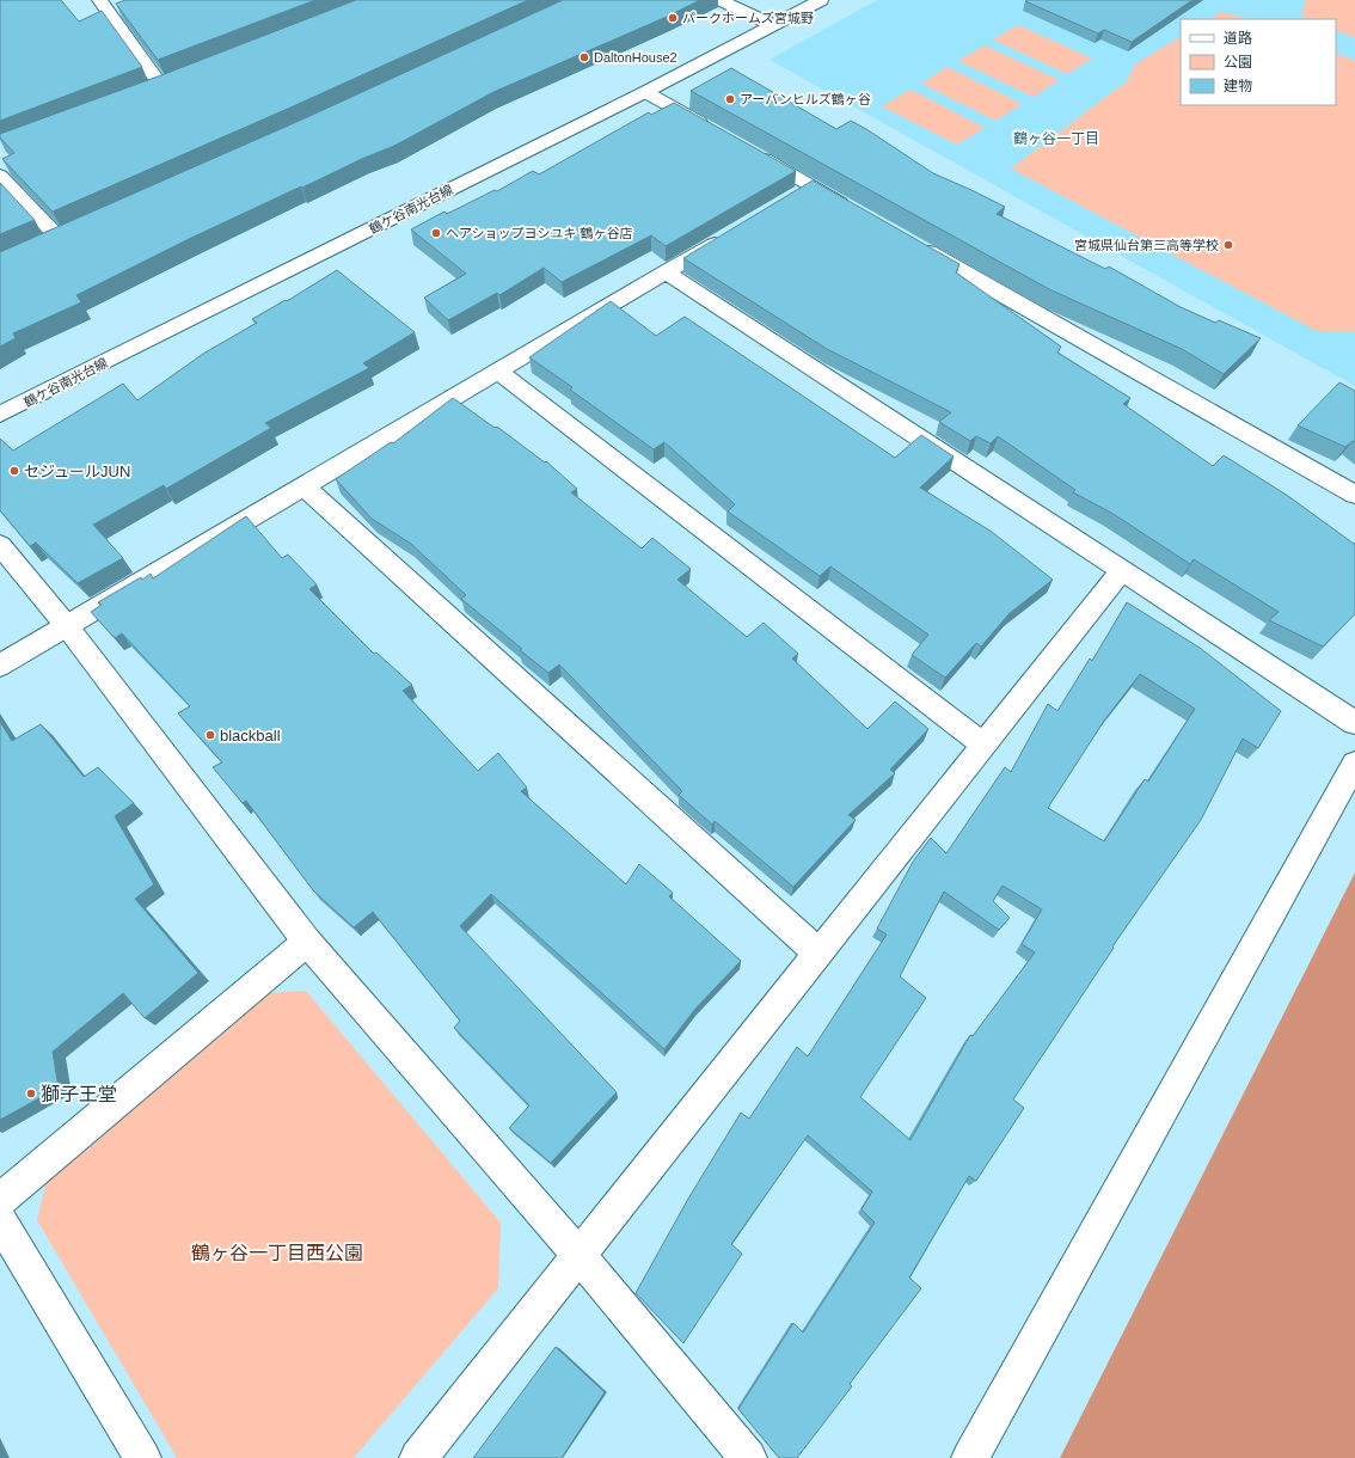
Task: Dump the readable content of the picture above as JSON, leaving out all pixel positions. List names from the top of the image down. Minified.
{"streets":{"street":["鶴ケ谷南光台線"]},"districts":["鶴ヶ谷一丁目"],"parks":["鶴ヶ谷一丁目西公園"],"places":["パークホームズ宮城野","DaltonHouse2","アーバンヒルズ鶴ヶ谷","ヘアショップヨシユキ 鶴ヶ谷店","宮城県仙台第三高等学校","セジュールJUN","blackball","獅子王堂"],"legend":["道路","公園","建物"]}
